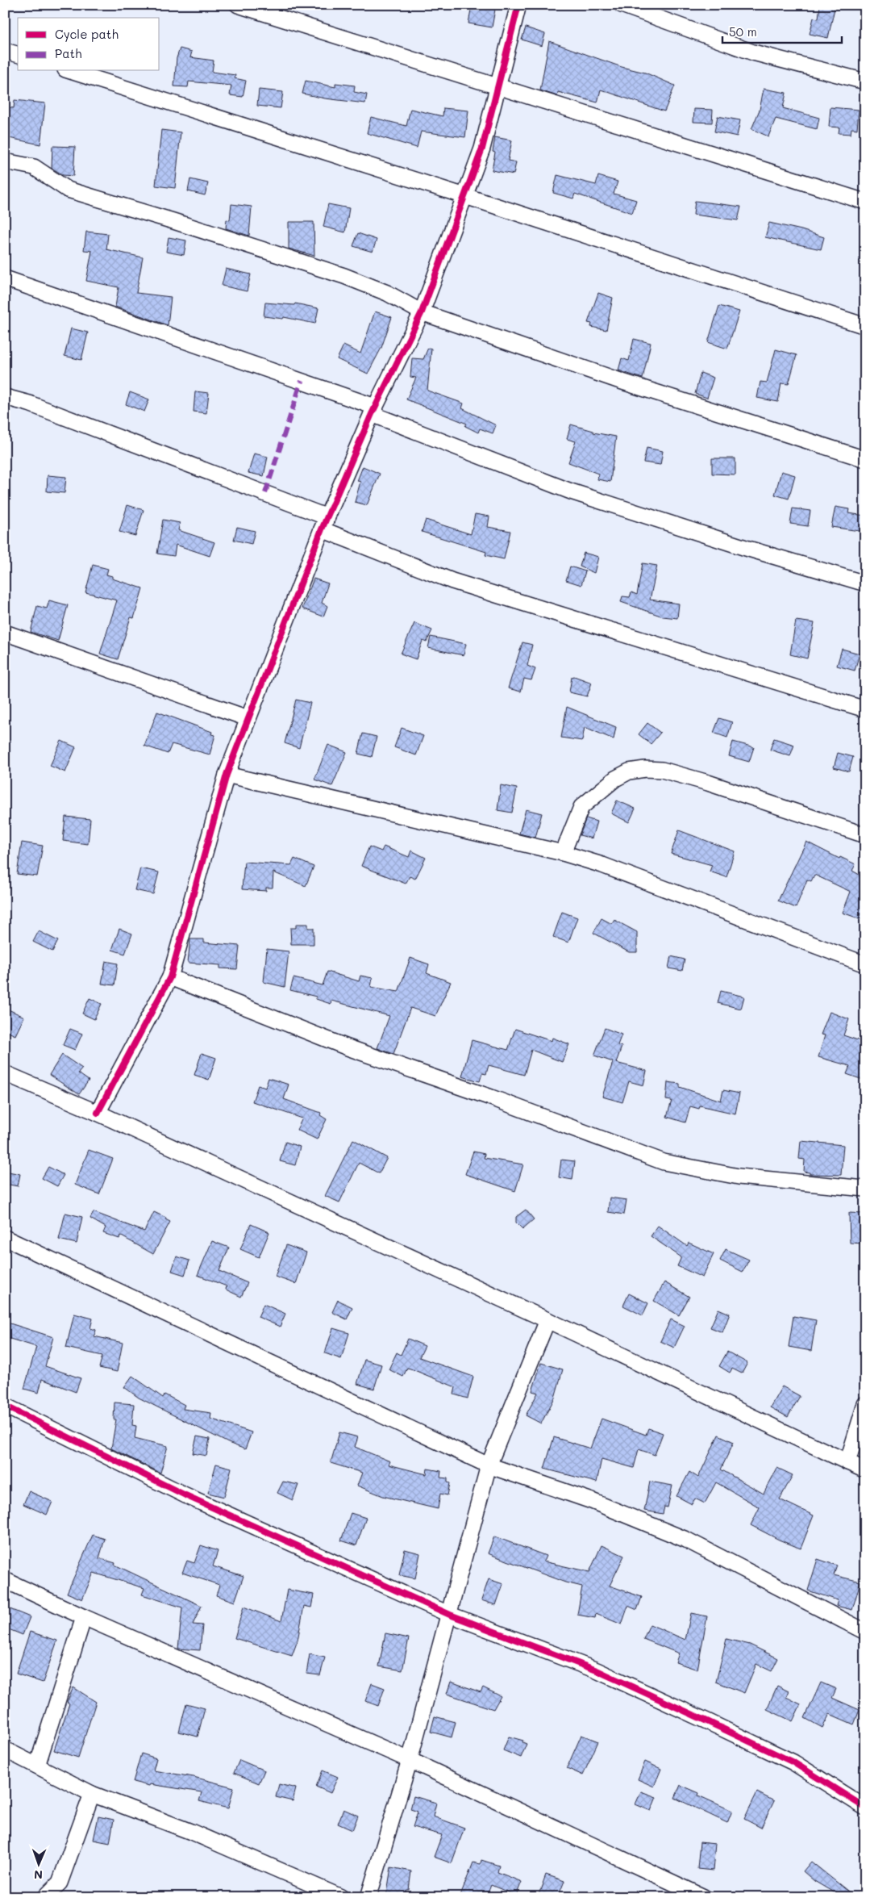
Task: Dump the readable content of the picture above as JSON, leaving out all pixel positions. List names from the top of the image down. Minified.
{"legend":["Cycle path","Path"],"scale_bar":"50 m","north":"bottom"}
